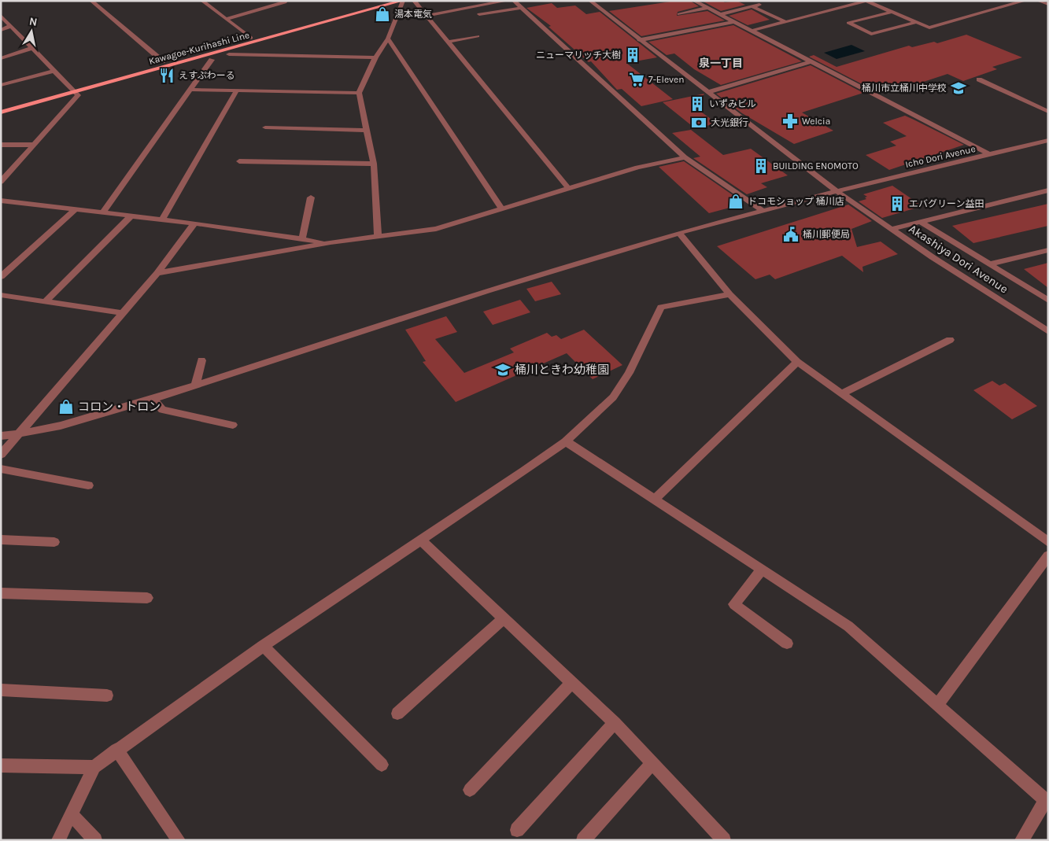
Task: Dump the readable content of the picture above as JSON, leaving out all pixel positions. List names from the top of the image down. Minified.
{"streets":{"main road":["Kawagoe-Kurihashi Line"],"street":["Icho Dori Avenue","Akashiya Dori Avenue"]},"crossings":[["Icho Dori Avenue","Akashiya Dori Avenue"]],"districts":["泉一丁目"],"places":{"shop":["湯本電気","ドコモショップ 桶川店","コロン・トロン"],"building":["ニューマリッチ大樹","いずみビル","BUILDING ENOMOTO","エバグリーン益田"],"restaurant":["えすぷわーる"],"supermarket":["7-Eleven"],"school or university":["桶川市立桶川中学校","桶川ときわ幼稚園"],"pharmacy":["Welcia"],"bank":["大光銀行"],"public building":["桶川郵便局"]},"north":"top"}
